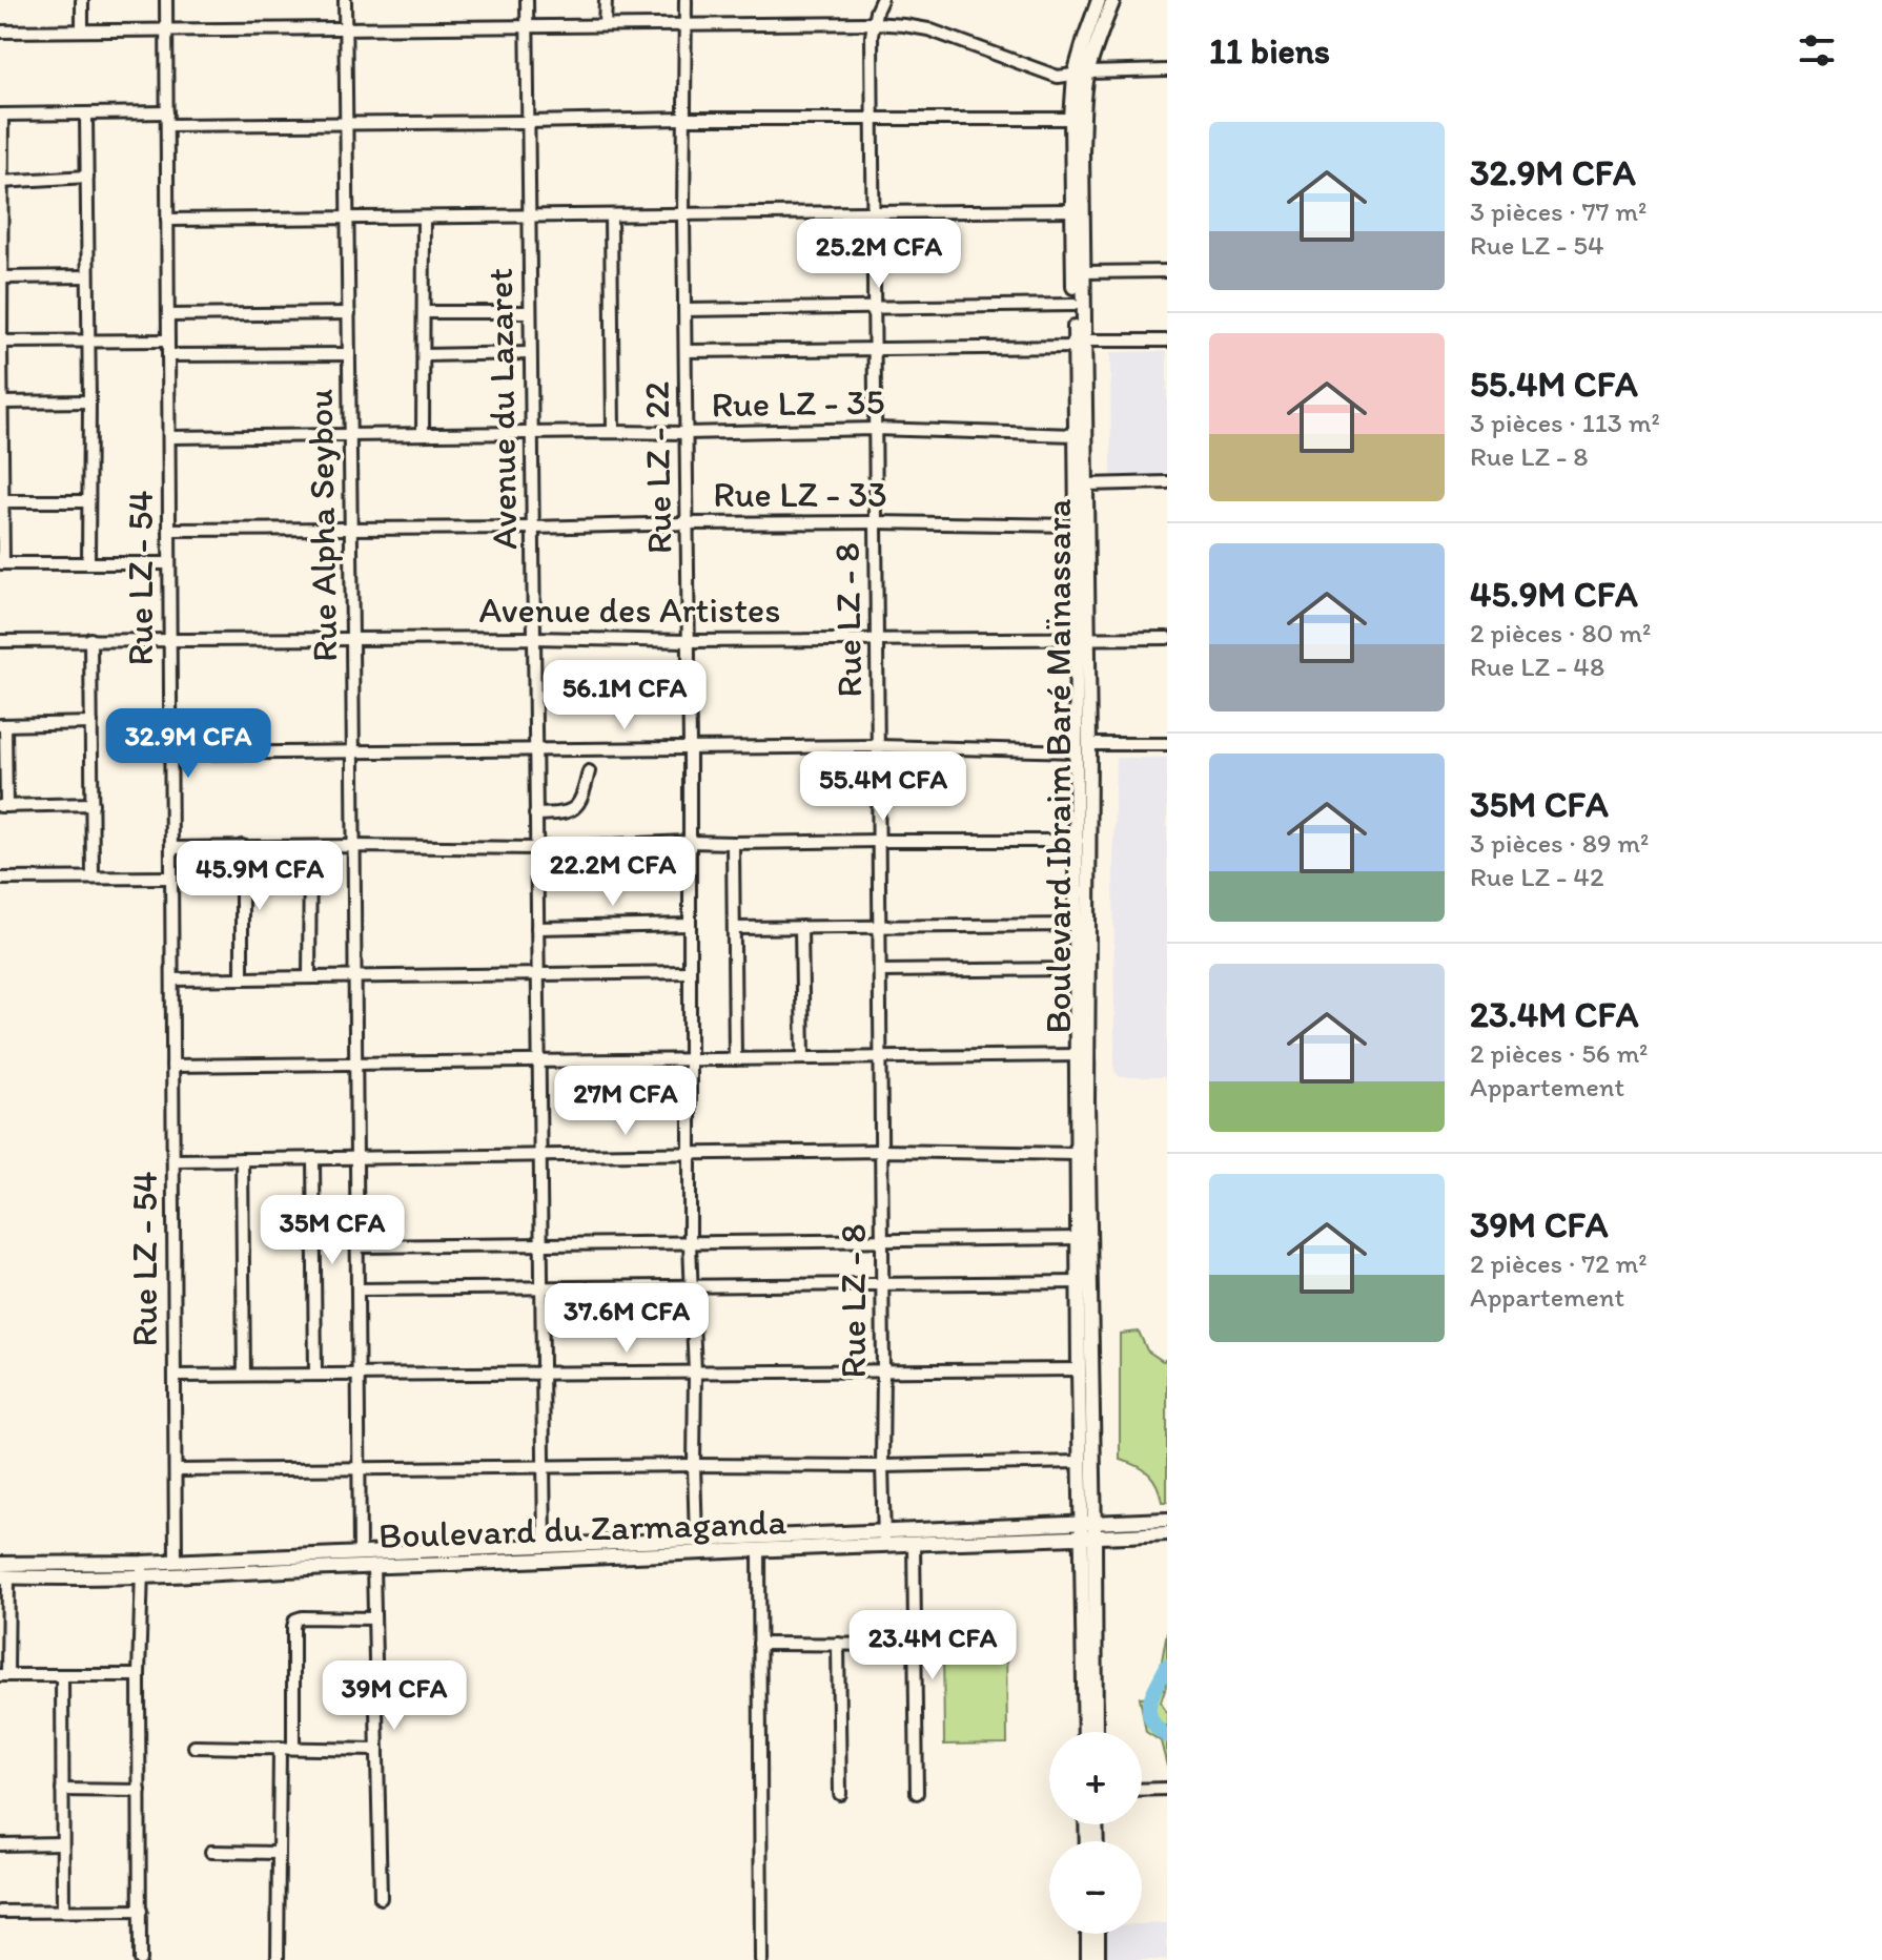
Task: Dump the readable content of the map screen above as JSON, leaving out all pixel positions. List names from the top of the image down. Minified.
{"streets":{"main road":["Boulevard Ibraim Baré Maïnassara","Boulevard du Zarmaganda"],"street":["Rue LZ - 35","Avenue du Lazaret","Rue LZ - 22","Rue LZ - 33","Rue Alpha Seybou","Rue LZ - 54","Avenue des Artistes","Rue LZ - 8"]},"crossings":[["Rue LZ - 35","Avenue du Lazaret"],["Rue LZ - 35","Rue LZ - 22"],["Rue LZ - 35","Rue Alpha Seybou"],["Rue LZ - 35","Rue LZ - 54"],["Rue LZ - 35","Rue LZ - 8"],["Rue LZ - 35","Boulevard Ibraim Baré Maïnassara"],["Avenue du Lazaret","Rue LZ - 33"],["Avenue du Lazaret","Avenue des Artistes"],["Avenue du Lazaret","Boulevard du Zarmaganda"],["Rue LZ - 22","Rue LZ - 33"],["Rue LZ - 22","Avenue des Artistes"],["Rue LZ - 22","Boulevard du Zarmaganda"],["Rue LZ - 33","Rue Alpha Seybou"],["Rue LZ - 33","Rue LZ - 54"],["Rue LZ - 33","Rue LZ - 8"],["Rue LZ - 33","Boulevard Ibraim Baré Maïnassara"],["Rue Alpha Seybou","Avenue des Artistes"],["Rue Alpha Seybou","Boulevard du Zarmaganda"],["Rue LZ - 54","Avenue des Artistes"],["Rue LZ - 54","Boulevard du Zarmaganda"],["Avenue des Artistes","Rue LZ - 8"],["Avenue des Artistes","Boulevard Ibraim Baré Maïnassara"],["Rue LZ - 8","Boulevard du Zarmaganda"],["Boulevard Ibraim Baré Maïnassara","Boulevard du Zarmaganda"]],"page":{"heading":"11 biens","list":[{"name":"32.9M CFA","note":"3 pièces · 77 m² · Rue LZ - 54"},{"name":"55.4M CFA","note":"3 pièces · 113 m² · Rue LZ - 8"},{"name":"45.9M CFA","note":"2 pièces · 80 m² · Rue LZ - 48"},{"name":"35M CFA","note":"3 pièces · 89 m² · Rue LZ - 42"},{"name":"23.4M CFA","note":"2 pièces · 56 m² · Appartement"},{"name":"39M CFA","note":"2 pièces · 72 m² · Appartement"}],"price":["25.2M CFA","56.1M CFA","32.9M CFA","55.4M CFA","22.2M CFA","45.9M CFA","27M CFA","35M CFA","37.6M CFA","23.4M CFA","39M CFA"],"map_buttons":["+","−"]}}
